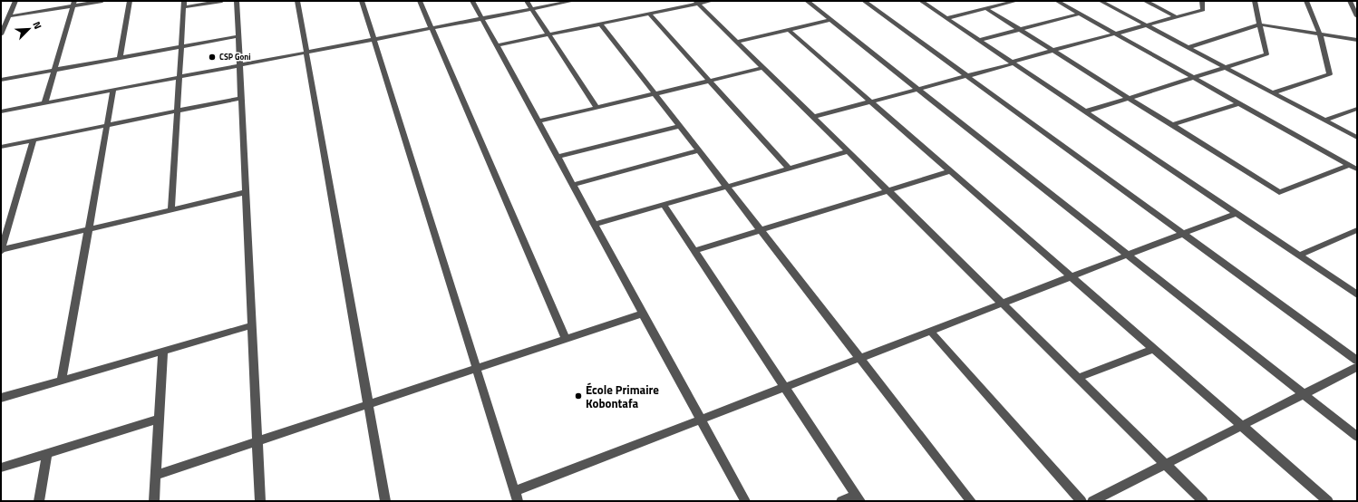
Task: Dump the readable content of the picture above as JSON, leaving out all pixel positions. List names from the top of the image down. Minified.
{"places":["CSP Goni","École Primaire Kobontafa"],"north":"top right"}
